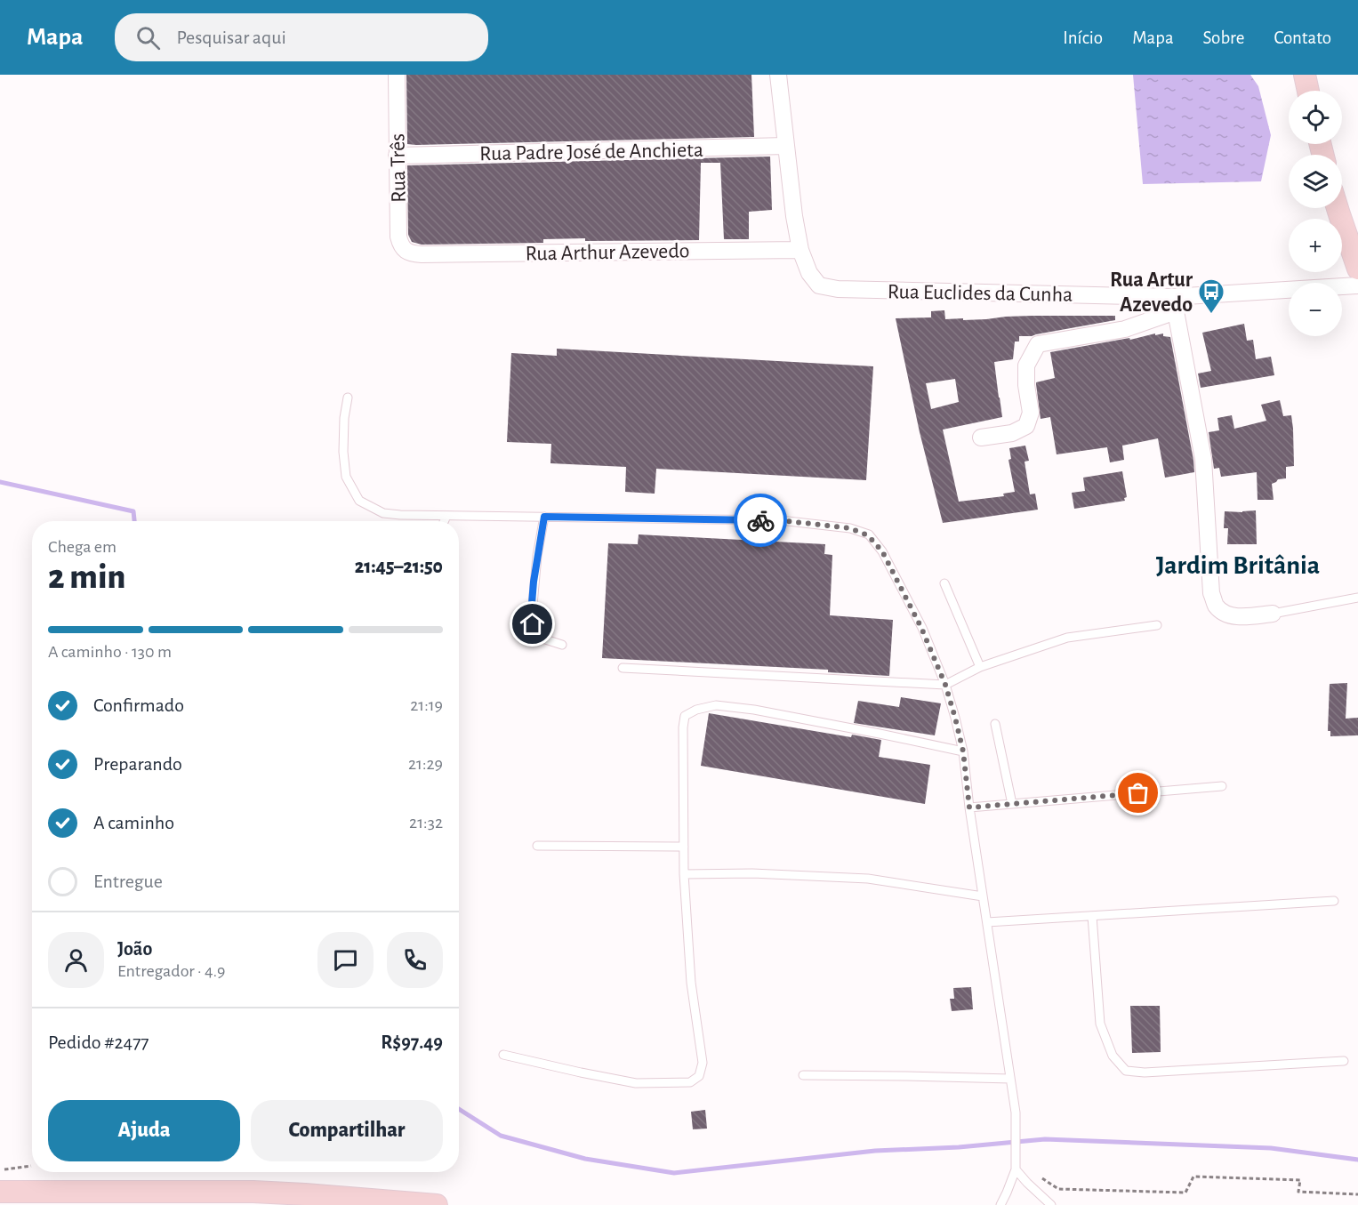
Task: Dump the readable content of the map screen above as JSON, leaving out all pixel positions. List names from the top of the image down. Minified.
{"streets":{"street":["Rua Padre José de Anchieta","Rua Três","Rua Arthur Azevedo","Rua Euclides da Cunha"]},"crossings":[["Rua Padre José de Anchieta","Rua Três"],["Rua Padre José de Anchieta","Rua Euclides da Cunha"],["Rua Três","Rua Arthur Azevedo"],["Rua Arthur Azevedo","Rua Euclides da Cunha"]],"districts":["Jardim Britânia"],"places":{"bus stop":["Rua Artur Azevedo"]},"page":{"header":"Mapa","search":"Pesquisar aqui","nav":["Início","Mapa","Sobre","Contato"],"map_buttons":["+","−"],"heading":["2 min","Chega em","21:45–21:50"],"panel":["João","Entregador · 4.9","Pedido #2477","R$97.49"],"bar":"A caminho · 130 m","list":[["Confirmado","21:19"],["Preparando","21:29"],["A caminho","21:32"],"Entregue"],"buttons":["Ajuda","Compartilhar"]}}
